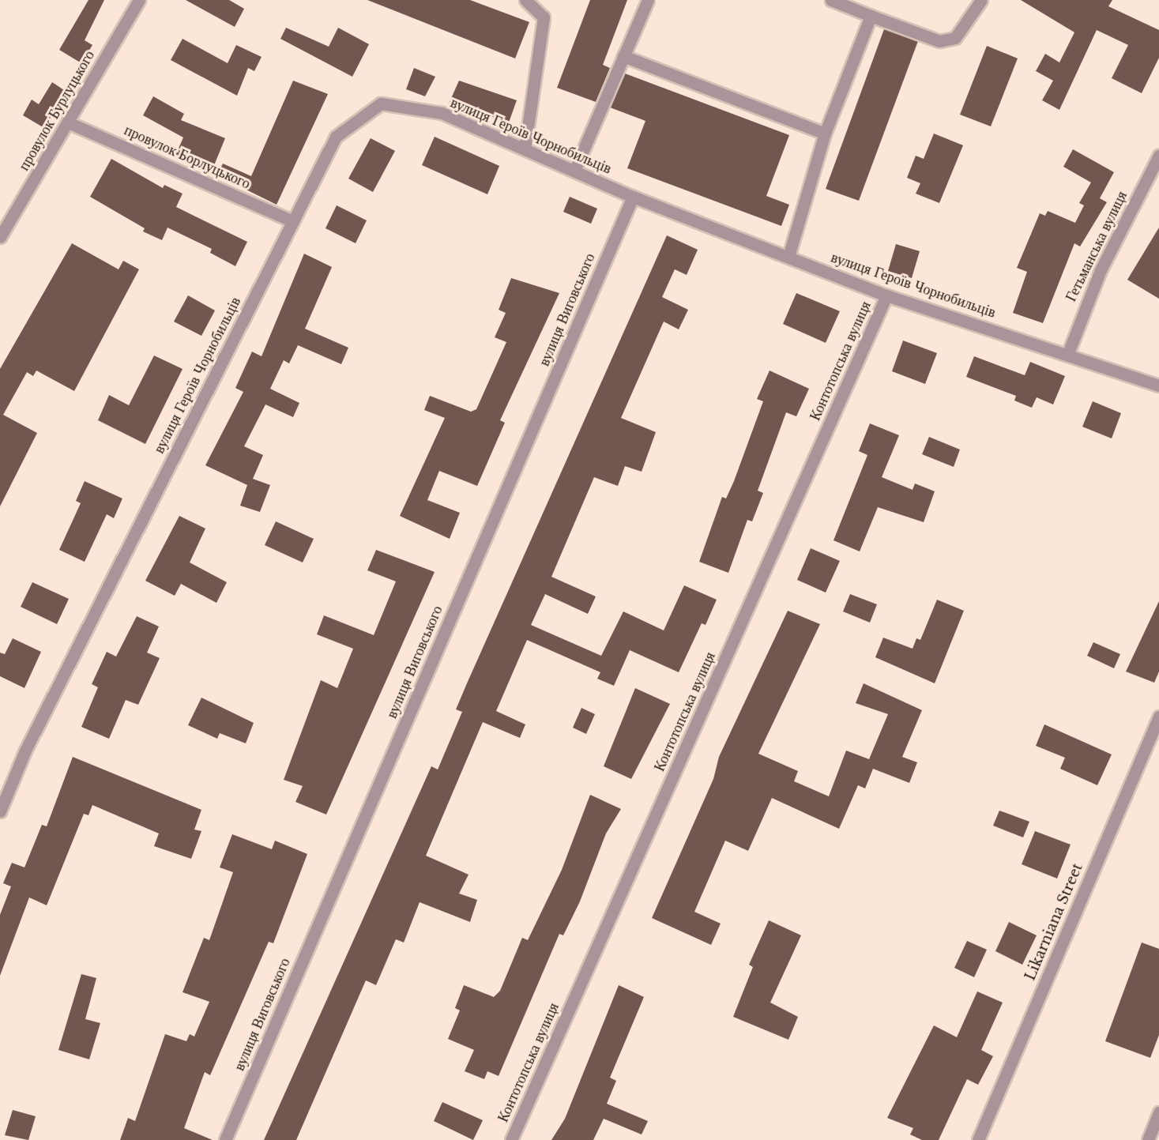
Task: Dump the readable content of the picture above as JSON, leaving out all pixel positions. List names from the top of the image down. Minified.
{"streets":{"street":["провулок Бурлуцького","вулиця Героїв Чорнобильців","провулок Борлуцького","Гетьманська вулиця","вулиця Виговського","Контотопська вулиця","Likarniana Street"]},"crossings":[["провулок Бурлуцького","провулок Борлуцького"],["вулиця Героїв Чорнобильців","провулок Борлуцького"],["вулиця Героїв Чорнобильців","Гетьманська вулиця"],["вулиця Героїв Чорнобильців","вулиця Виговського"],["вулиця Героїв Чорнобильців","Контотопська вулиця"]]}
